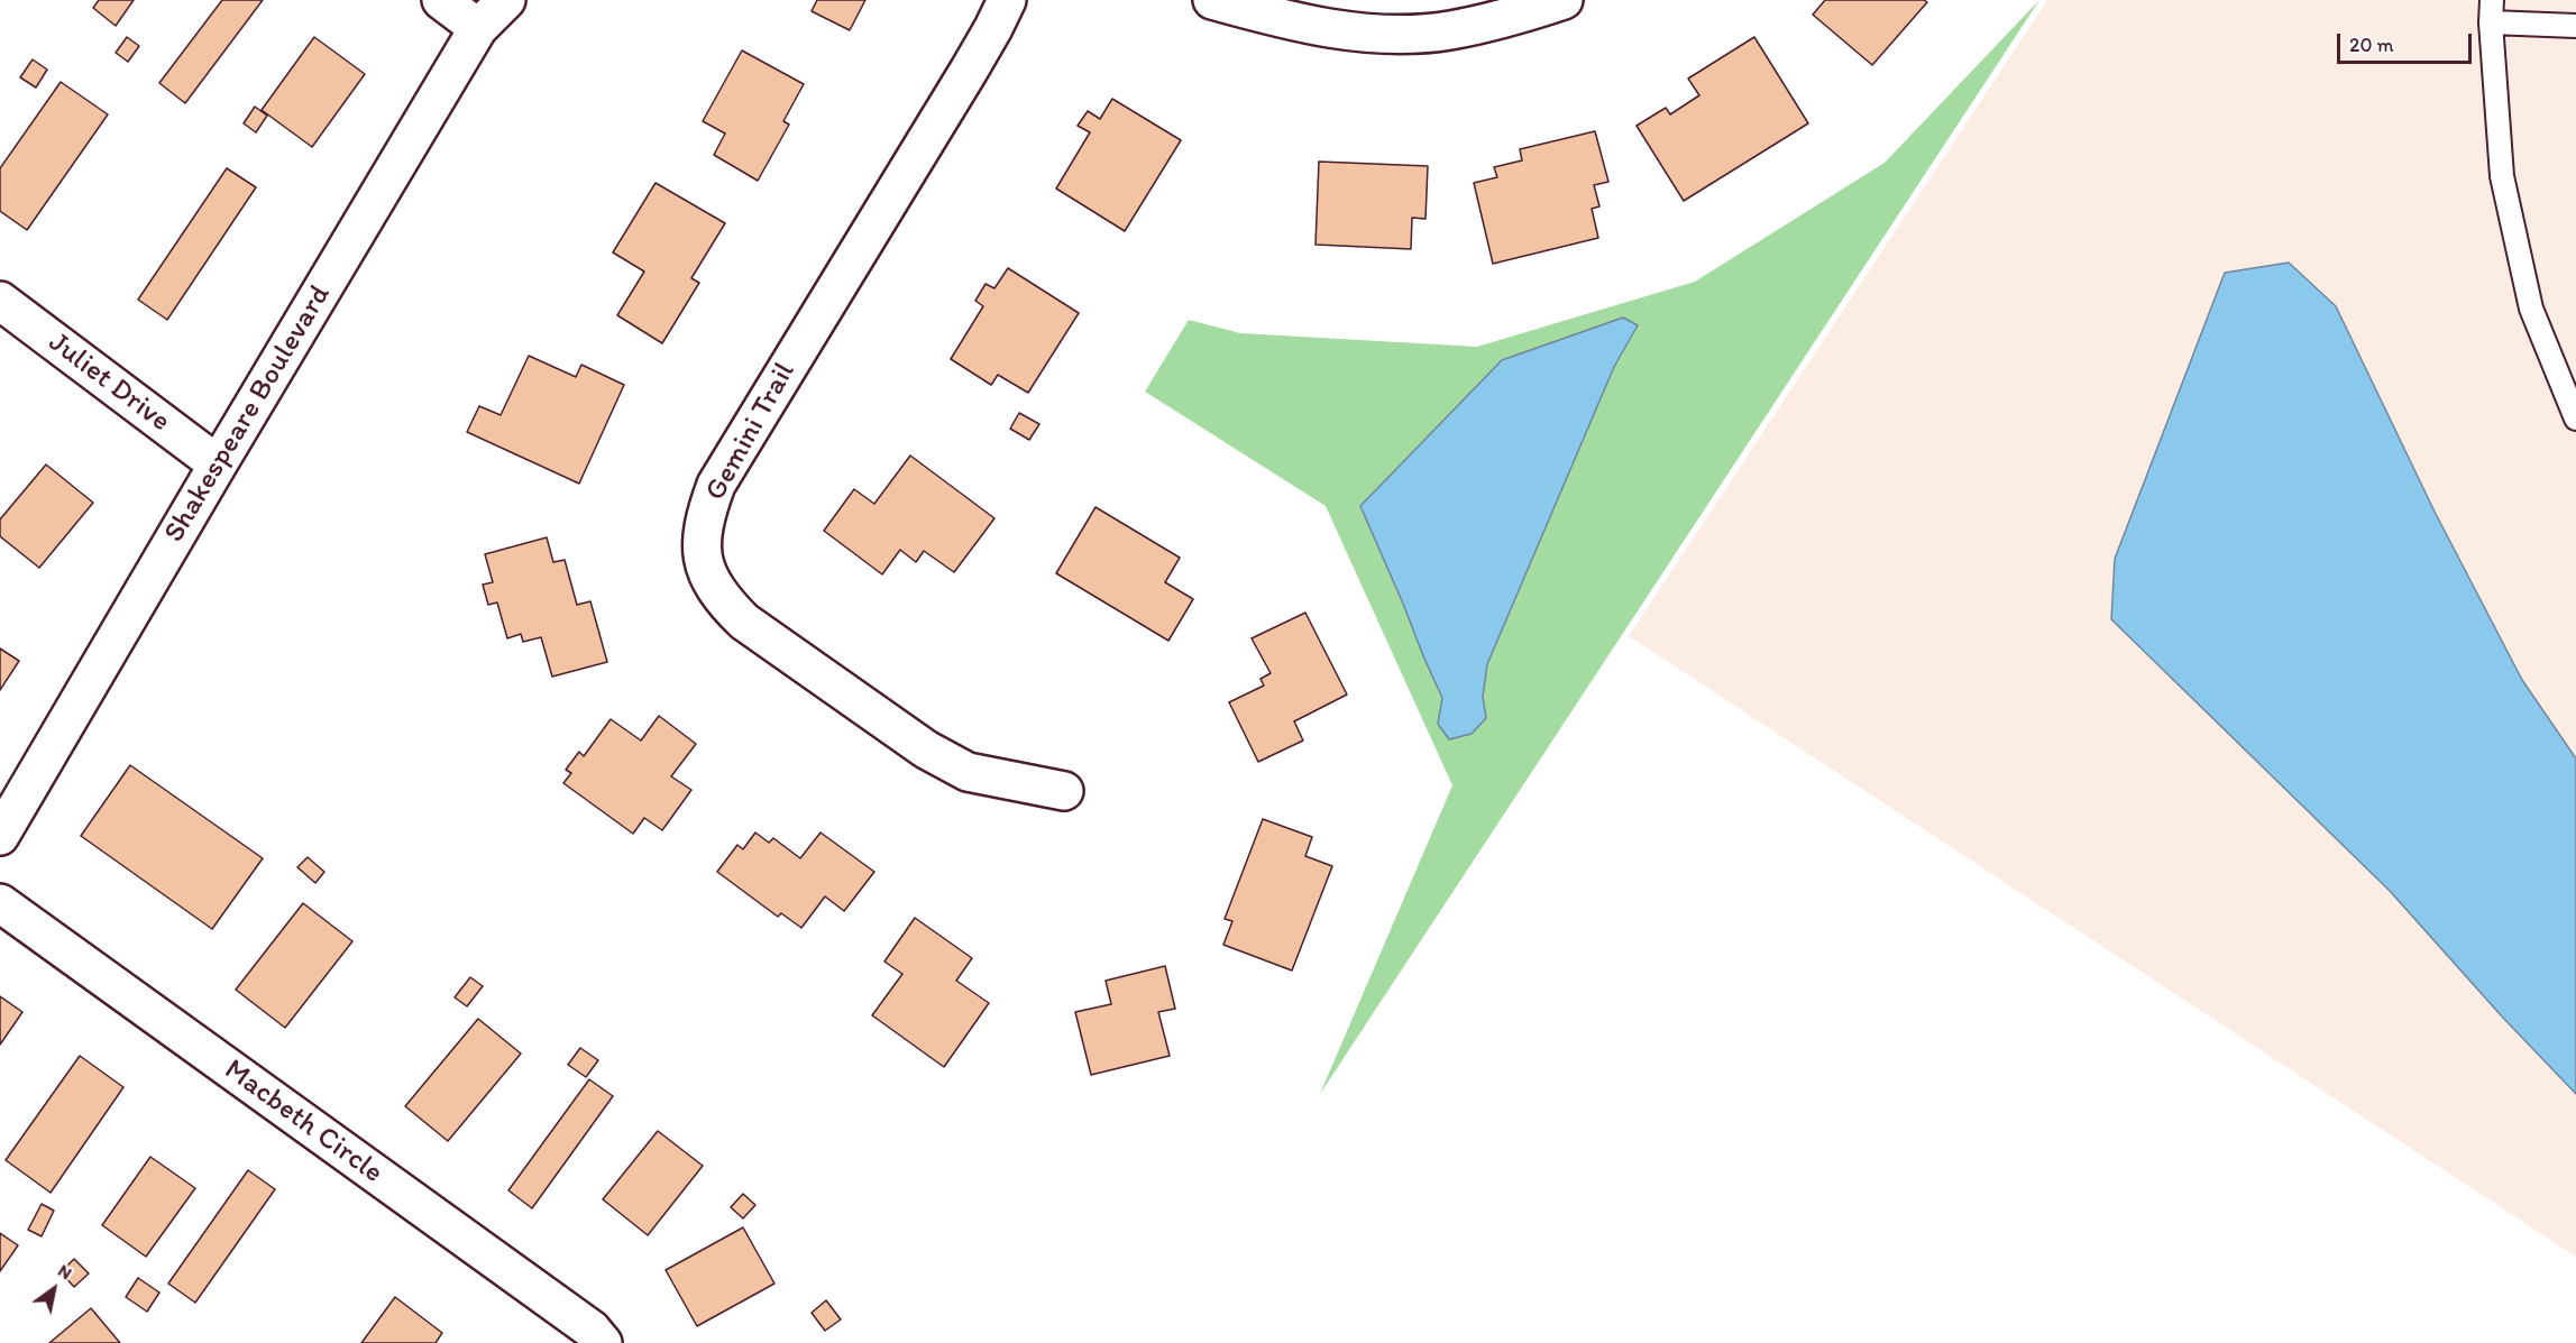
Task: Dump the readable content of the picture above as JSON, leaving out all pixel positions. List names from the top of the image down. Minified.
{"streets":{"street":["Juliet Drive","Shakespeare Boulevard","Gemini Trail","Macbeth Circle"]},"crossings":[["Juliet Drive","Shakespeare Boulevard"]],"scale_bar":"20 m","north":"top right"}
